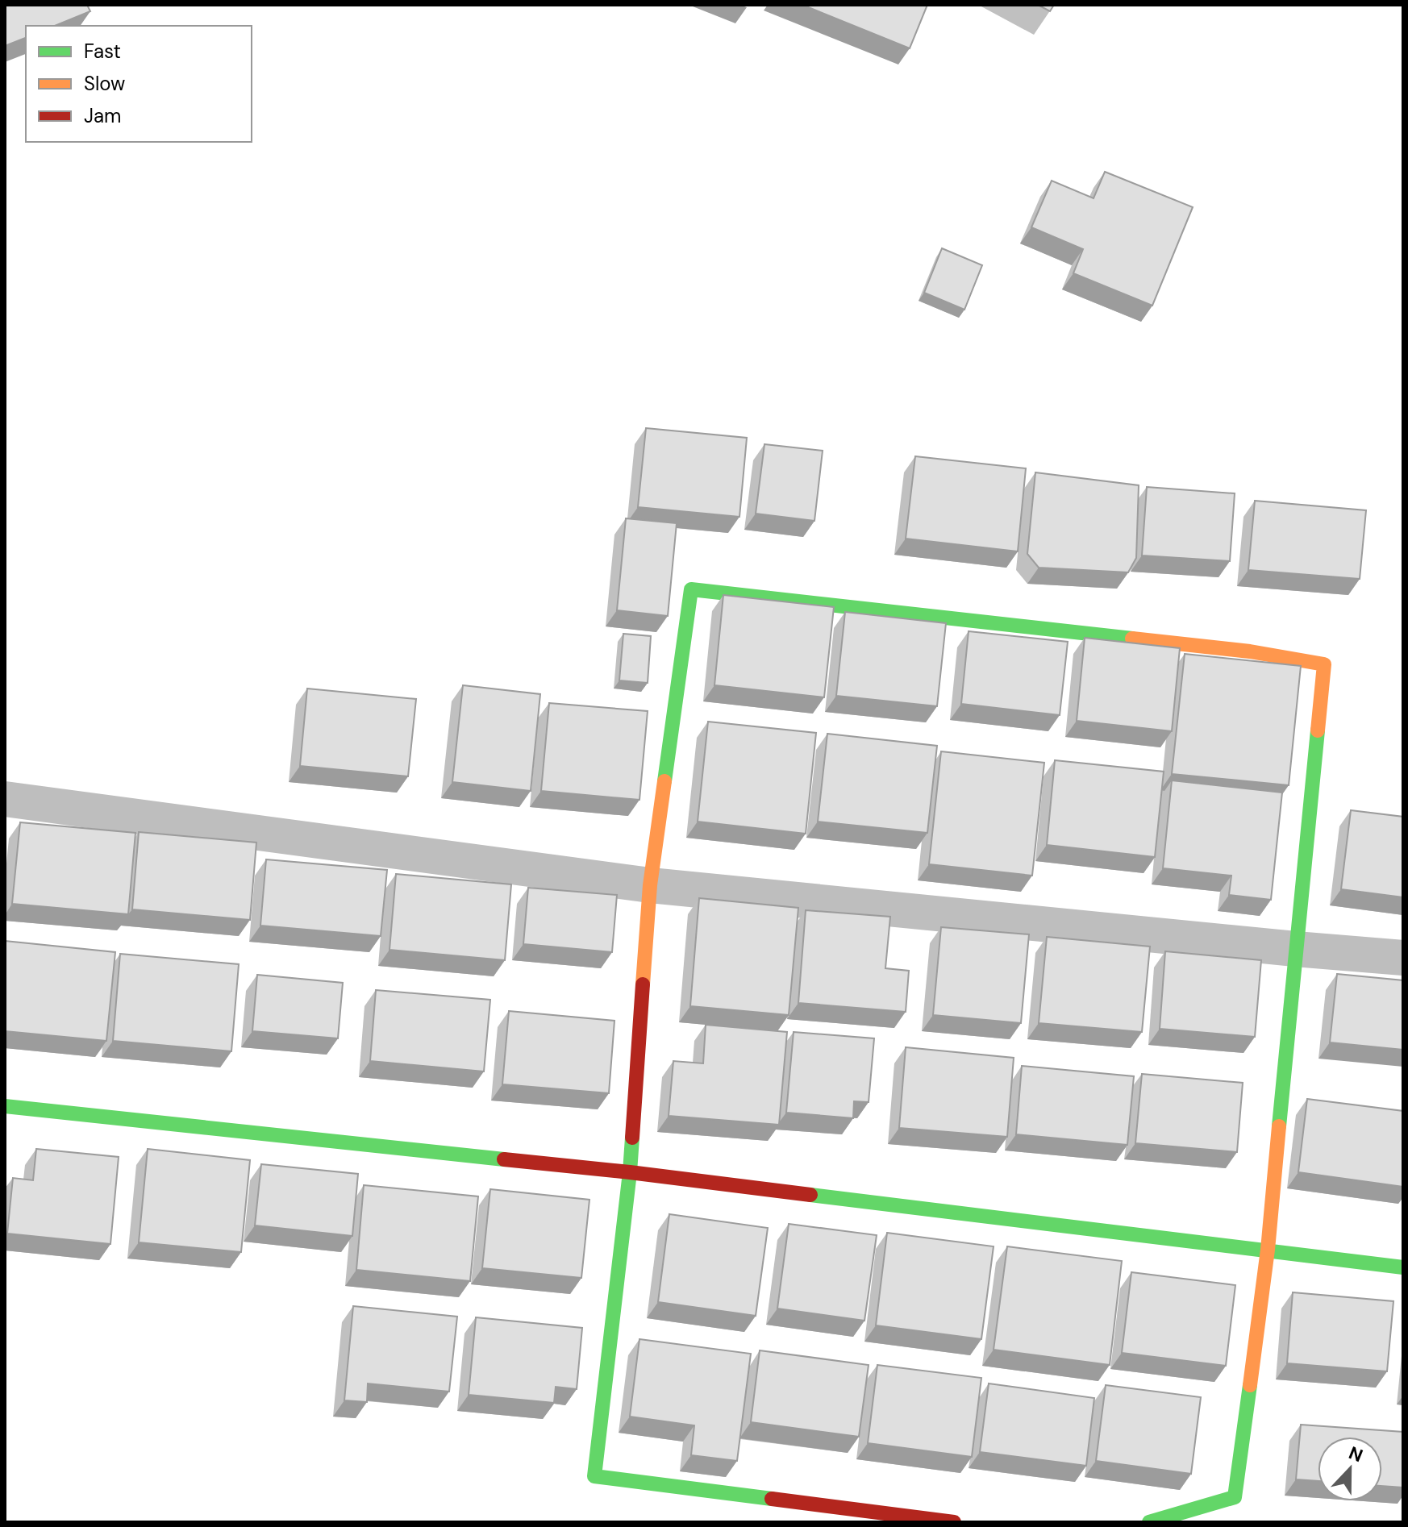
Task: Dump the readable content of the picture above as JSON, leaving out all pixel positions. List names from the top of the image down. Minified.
{"legend":["Fast","Slow","Jam"],"north":"top"}
